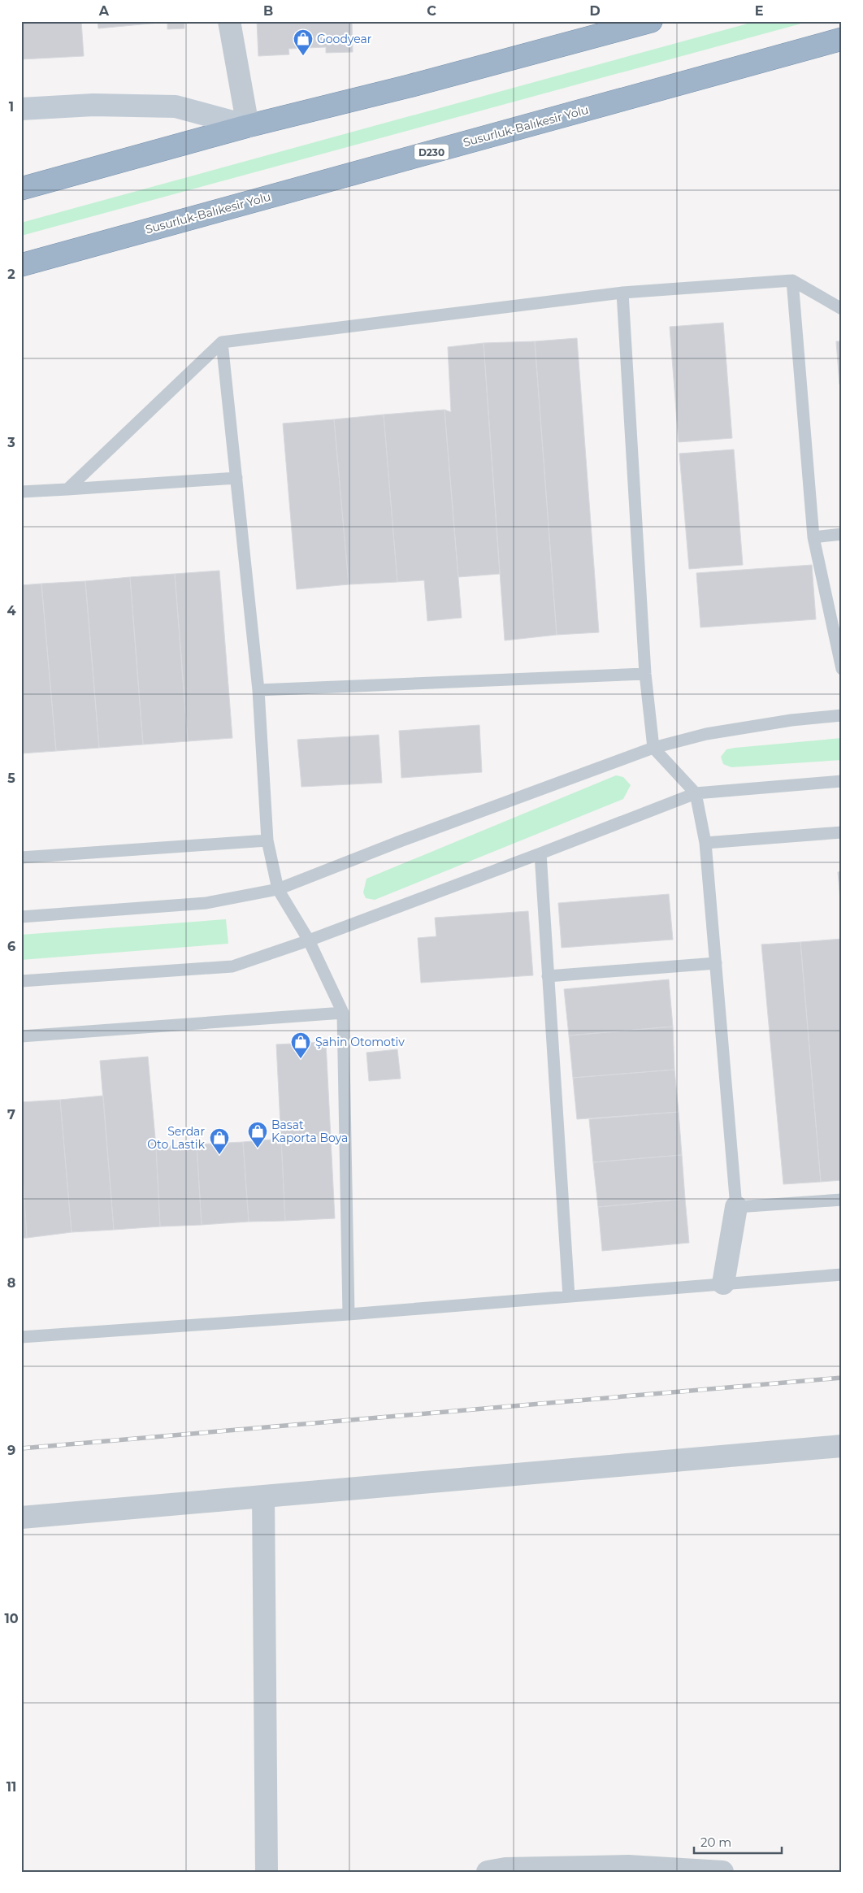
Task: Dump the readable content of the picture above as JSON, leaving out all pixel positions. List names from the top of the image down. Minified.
{"streets":{"highway":["Susurluk-Balıkesir Yolu","D230"]},"places":{"shop":["Goodyear","Şahin Otomotiv","Basat Kaporta Boya","Serdar Oto Lastik"]},"scale_bar":"20 m","grid":{"columns":["A","B","C","D","E"],"rows":["1","2","3","4","5","6","7","8","9","10","11"]}}
